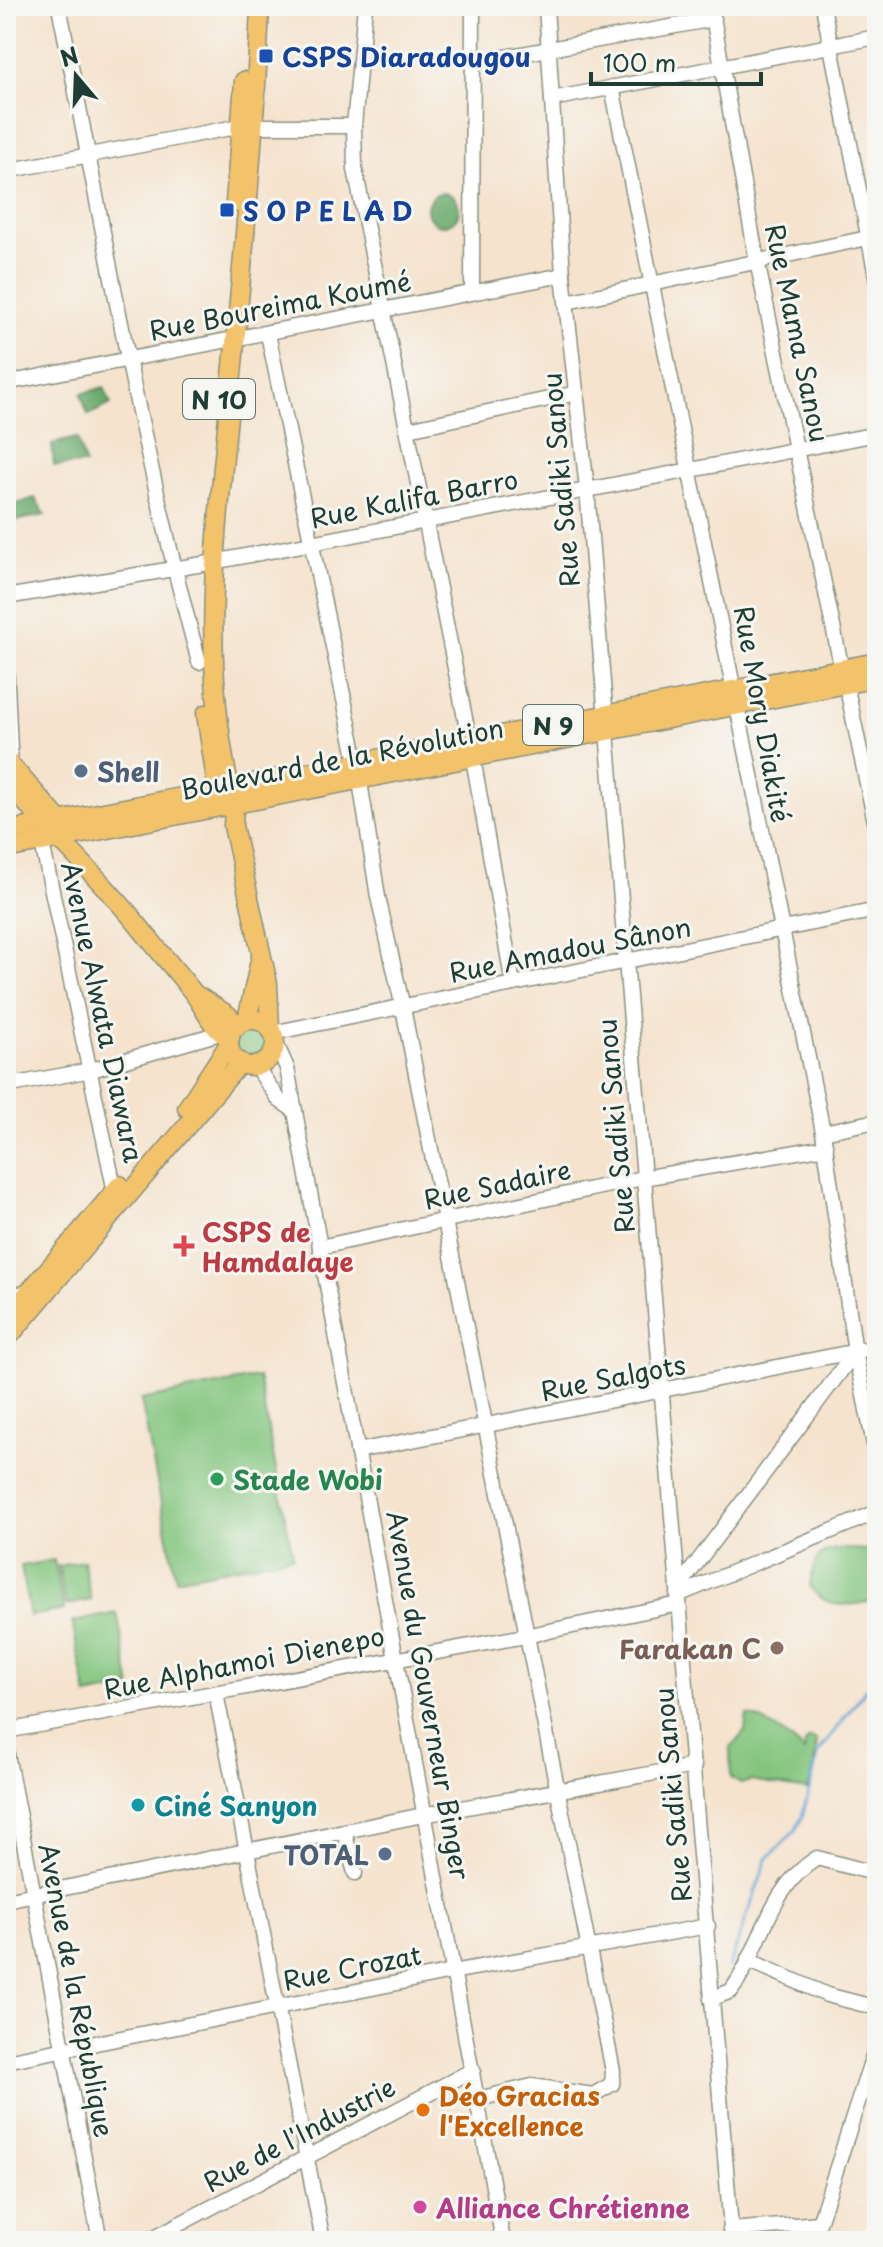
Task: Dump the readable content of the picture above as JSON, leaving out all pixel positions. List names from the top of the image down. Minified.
{"streets":{"main road":["N 10","N 9","Boulevard de la Révolution","Avenue du Gouverneur Binger"],"street":["Rue Boureima Koumé","Rue Mama Sanou","Rue Sadiki Sanou","Rue Kalifa Barro","Rue Mory Diakité","Rue Amadou Sânon","Avenue Alwata Diawara","Rue Sadaire","Rue Salgots","Rue Alphamoi Dienepo","Rue Crozat","Avenue de la République","Rue de l'Industrie"]},"crossings":[["Rue Boureima Koumé","N 10"],["Rue Boureima Koumé","Rue Sadiki Sanou"],["Rue Mama Sanou","Rue Kalifa Barro"],["Rue Mama Sanou","Boulevard de la Révolution"],["N 10","Rue Kalifa Barro"],["N 10","Boulevard de la Révolution"],["N 10","Avenue du Gouverneur Binger"],["Rue Sadiki Sanou","Rue Kalifa Barro"],["Rue Sadiki Sanou","Boulevard de la Révolution"],["Rue Sadiki Sanou","Rue Amadou Sânon"],["Rue Sadiki Sanou","Rue Sadaire"],["Rue Sadiki Sanou","Rue Salgots"],["Rue Sadiki Sanou","Rue Alphamoi Dienepo"],["Rue Sadiki Sanou","Rue Crozat"],["Rue Kalifa Barro","Rue Mory Diakité"],["Rue Mory Diakité","Boulevard de la Révolution"],["Rue Mory Diakité","Rue Amadou Sânon"],["Rue Mory Diakité","Rue Sadaire"],["Rue Mory Diakité","Rue Salgots"],["Boulevard de la Révolution","Avenue Alwata Diawara"],["Boulevard de la Révolution","Avenue du Gouverneur Binger"],["Rue Amadou Sânon","Avenue du Gouverneur Binger"],["Rue Sadaire","Avenue du Gouverneur Binger"],["Rue Salgots","Avenue du Gouverneur Binger"],["Rue Alphamoi Dienepo","Avenue du Gouverneur Binger"],["Avenue du Gouverneur Binger","Rue Crozat"],["Avenue du Gouverneur Binger","Rue de l'Industrie"],["Rue Crozat","Avenue de la République"]],"places":{"transit":["CSPS Diaradougou","S O P E L A D"],"other":["Shell","Stade Wobi","Farakan C","Ciné Sanyon","TOTAL","Déo Gracias l'Excellence","Alliance Chrétienne"],"health":["CSPS de Hamdalaye"]},"scale_bar":"100 m","north":"top"}
